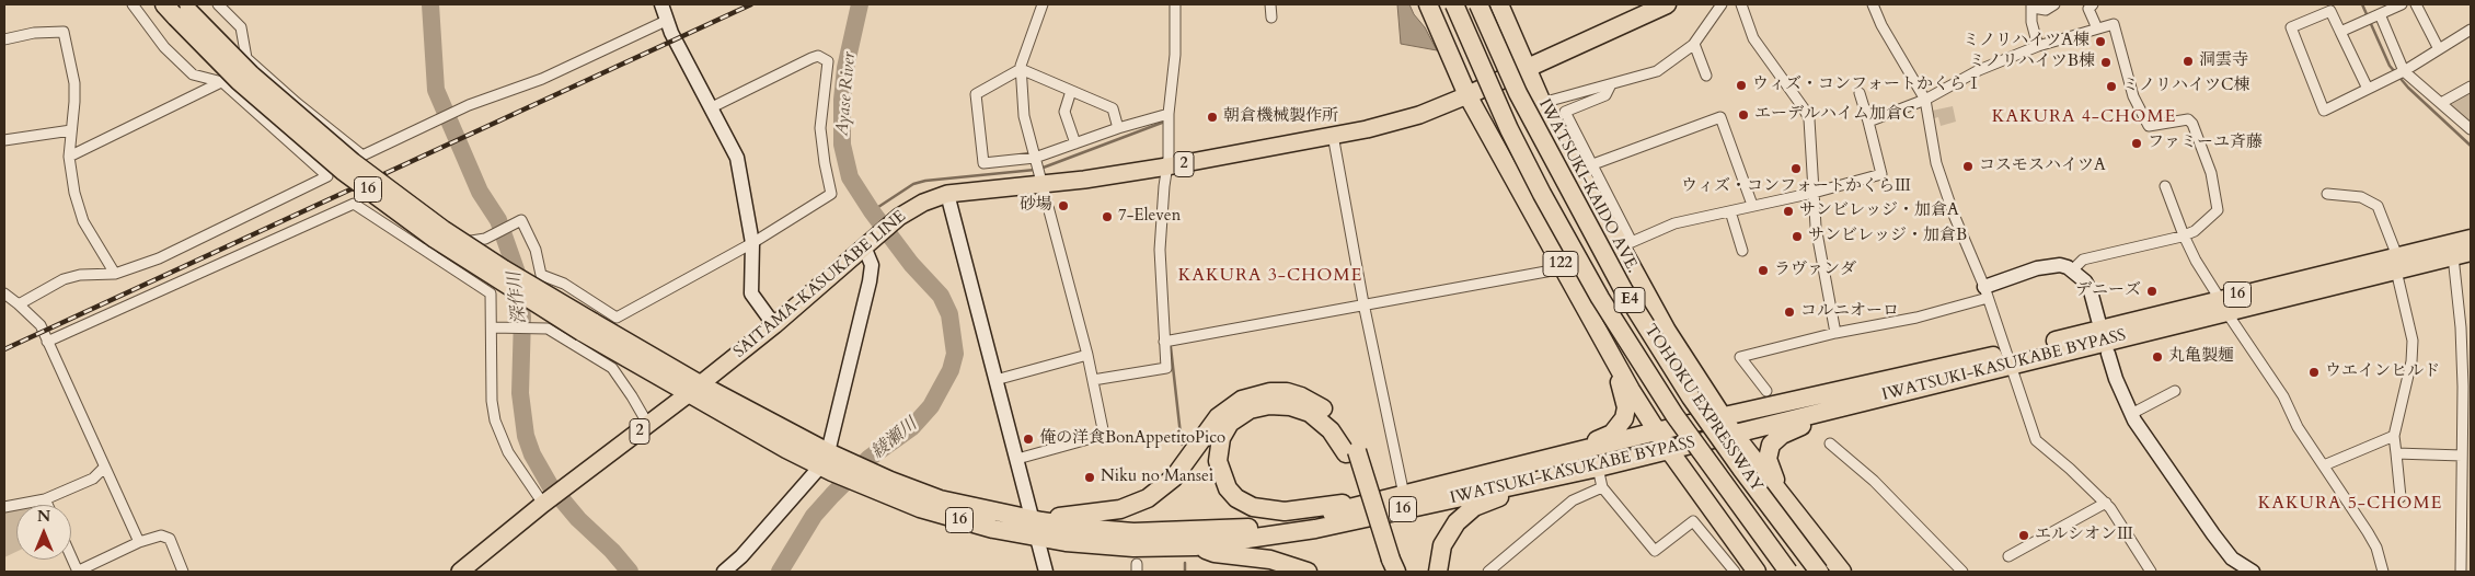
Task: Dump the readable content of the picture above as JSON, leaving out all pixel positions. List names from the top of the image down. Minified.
{"streets":{"highway":["IWATSUKI-KAIDO AVE.","16","122","E4","IWATSUKI-KASUKABE BYPASS","TOHOKU EXPRESSWAY"],"main road":["2","SAITAMA-KASUKABE LINE"]},"crossings":[["IWATSUKI-KAIDO AVE.","IWATSUKI-KASUKABE BYPASS"],["16","SAITAMA-KASUKABE LINE"],["16","IWATSUKI-KASUKABE BYPASS"],["122","SAITAMA-KASUKABE LINE"],["122","IWATSUKI-KASUKABE BYPASS"],["SAITAMA-KASUKABE LINE","IWATSUKI-KASUKABE BYPASS"]],"districts":["KAKURA 4-CHOME","KAKURA 3-CHOME","KAKURA 5-CHOME"],"water":["Ayase River","深作川","綾瀬川"],"places":["ミノリハイツA棟","洞雲寺","ミノリハイツB棟","ウィズ・コンフォートかくらⅠ","ミノリハイツC棟","エーデルハイム加倉C","朝倉機械製作所","ファミーユ斉藤","コスモスハイツA","ウィズ・コンフォートかくらⅢ","砂場","サンビレッジ・加倉A","7-Eleven","サンビレッジ・加倉B","ラヴァンダ","デニーズ","コルニオーロ","丸亀製麺","ウエインヒルド","俺の洋食BonAppetitoPico","Niku no Mansei","エルシオンⅢ"],"north":"top"}
